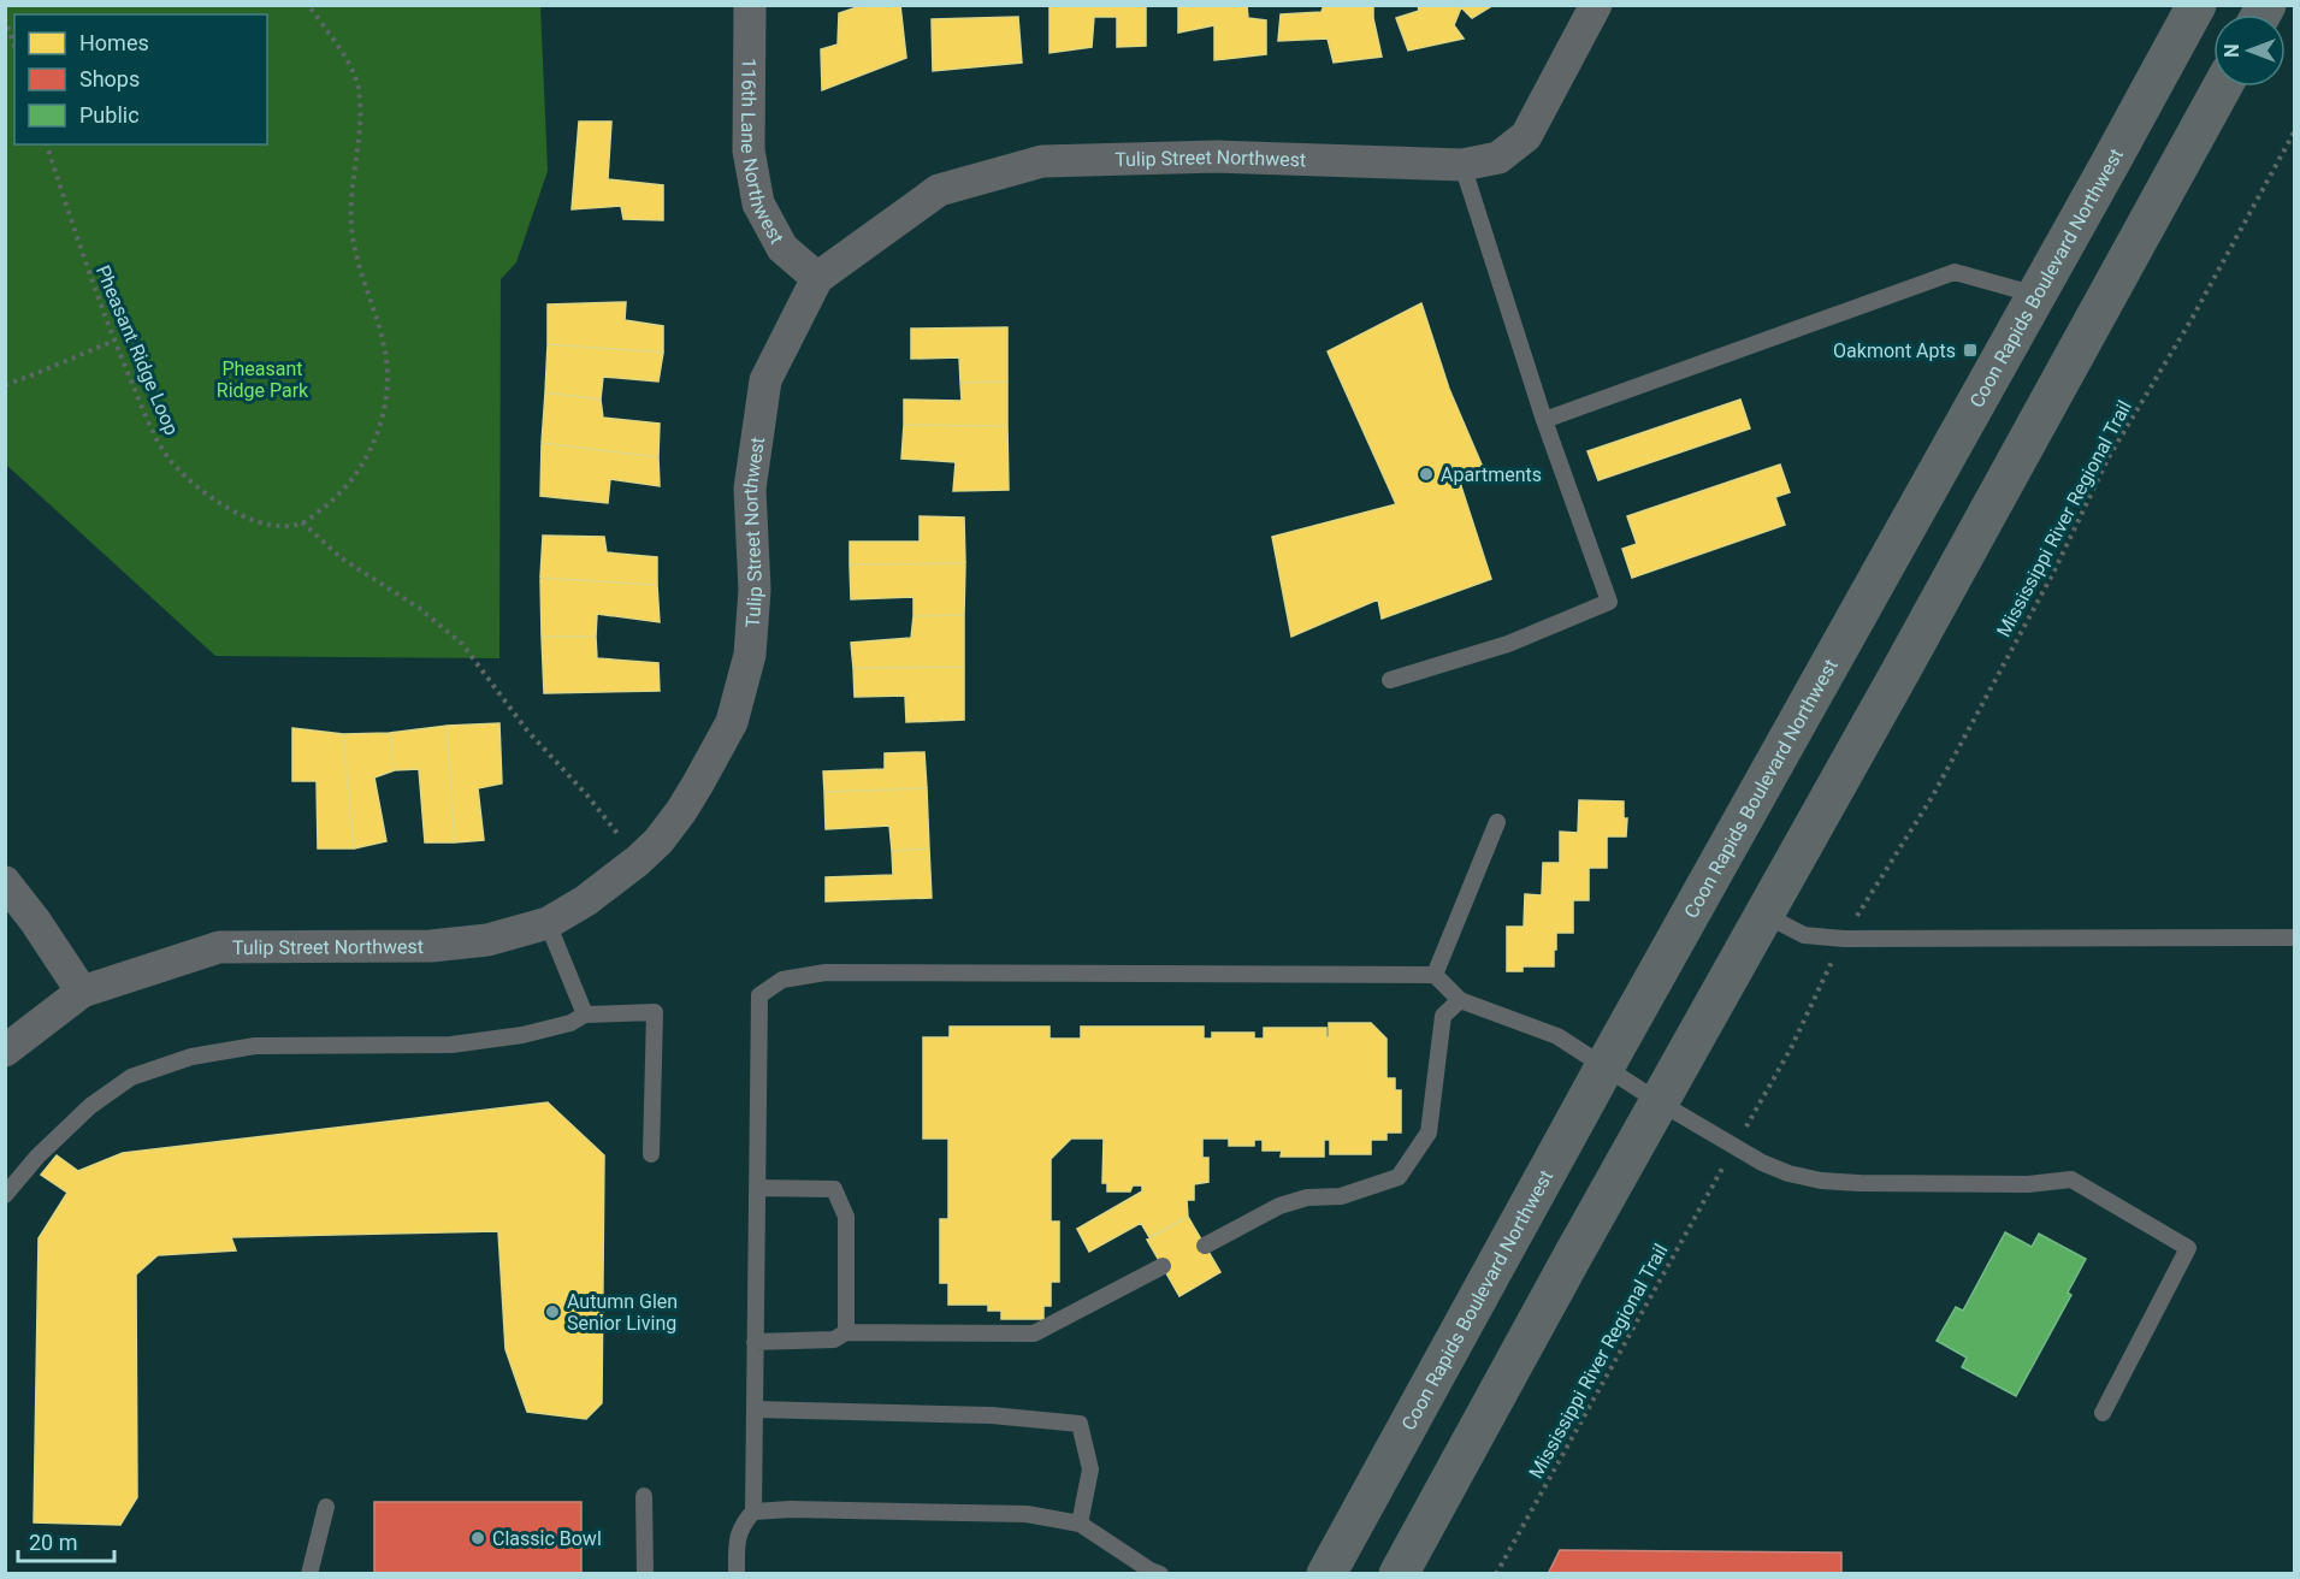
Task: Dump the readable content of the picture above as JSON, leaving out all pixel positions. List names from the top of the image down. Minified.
{"streets":{"main road":["Coon Rapids Boulevard Northwest"],"street":["116th Lane Northwest","Tulip Street Northwest"],"path":["Pheasant Ridge Loop","Mississippi River Regional Trail"]},"crossings":[["116th Lane Northwest","Tulip Street Northwest"]],"parks":["Pheasant Ridge Park"],"places":{"transit":["Oakmont Apts"],"other":["Apartments","Autumn Glen Senior Living","Classic Bowl"]},"legend":["Homes","Shops","Public"],"scale_bar":"20 m","north":"left"}
